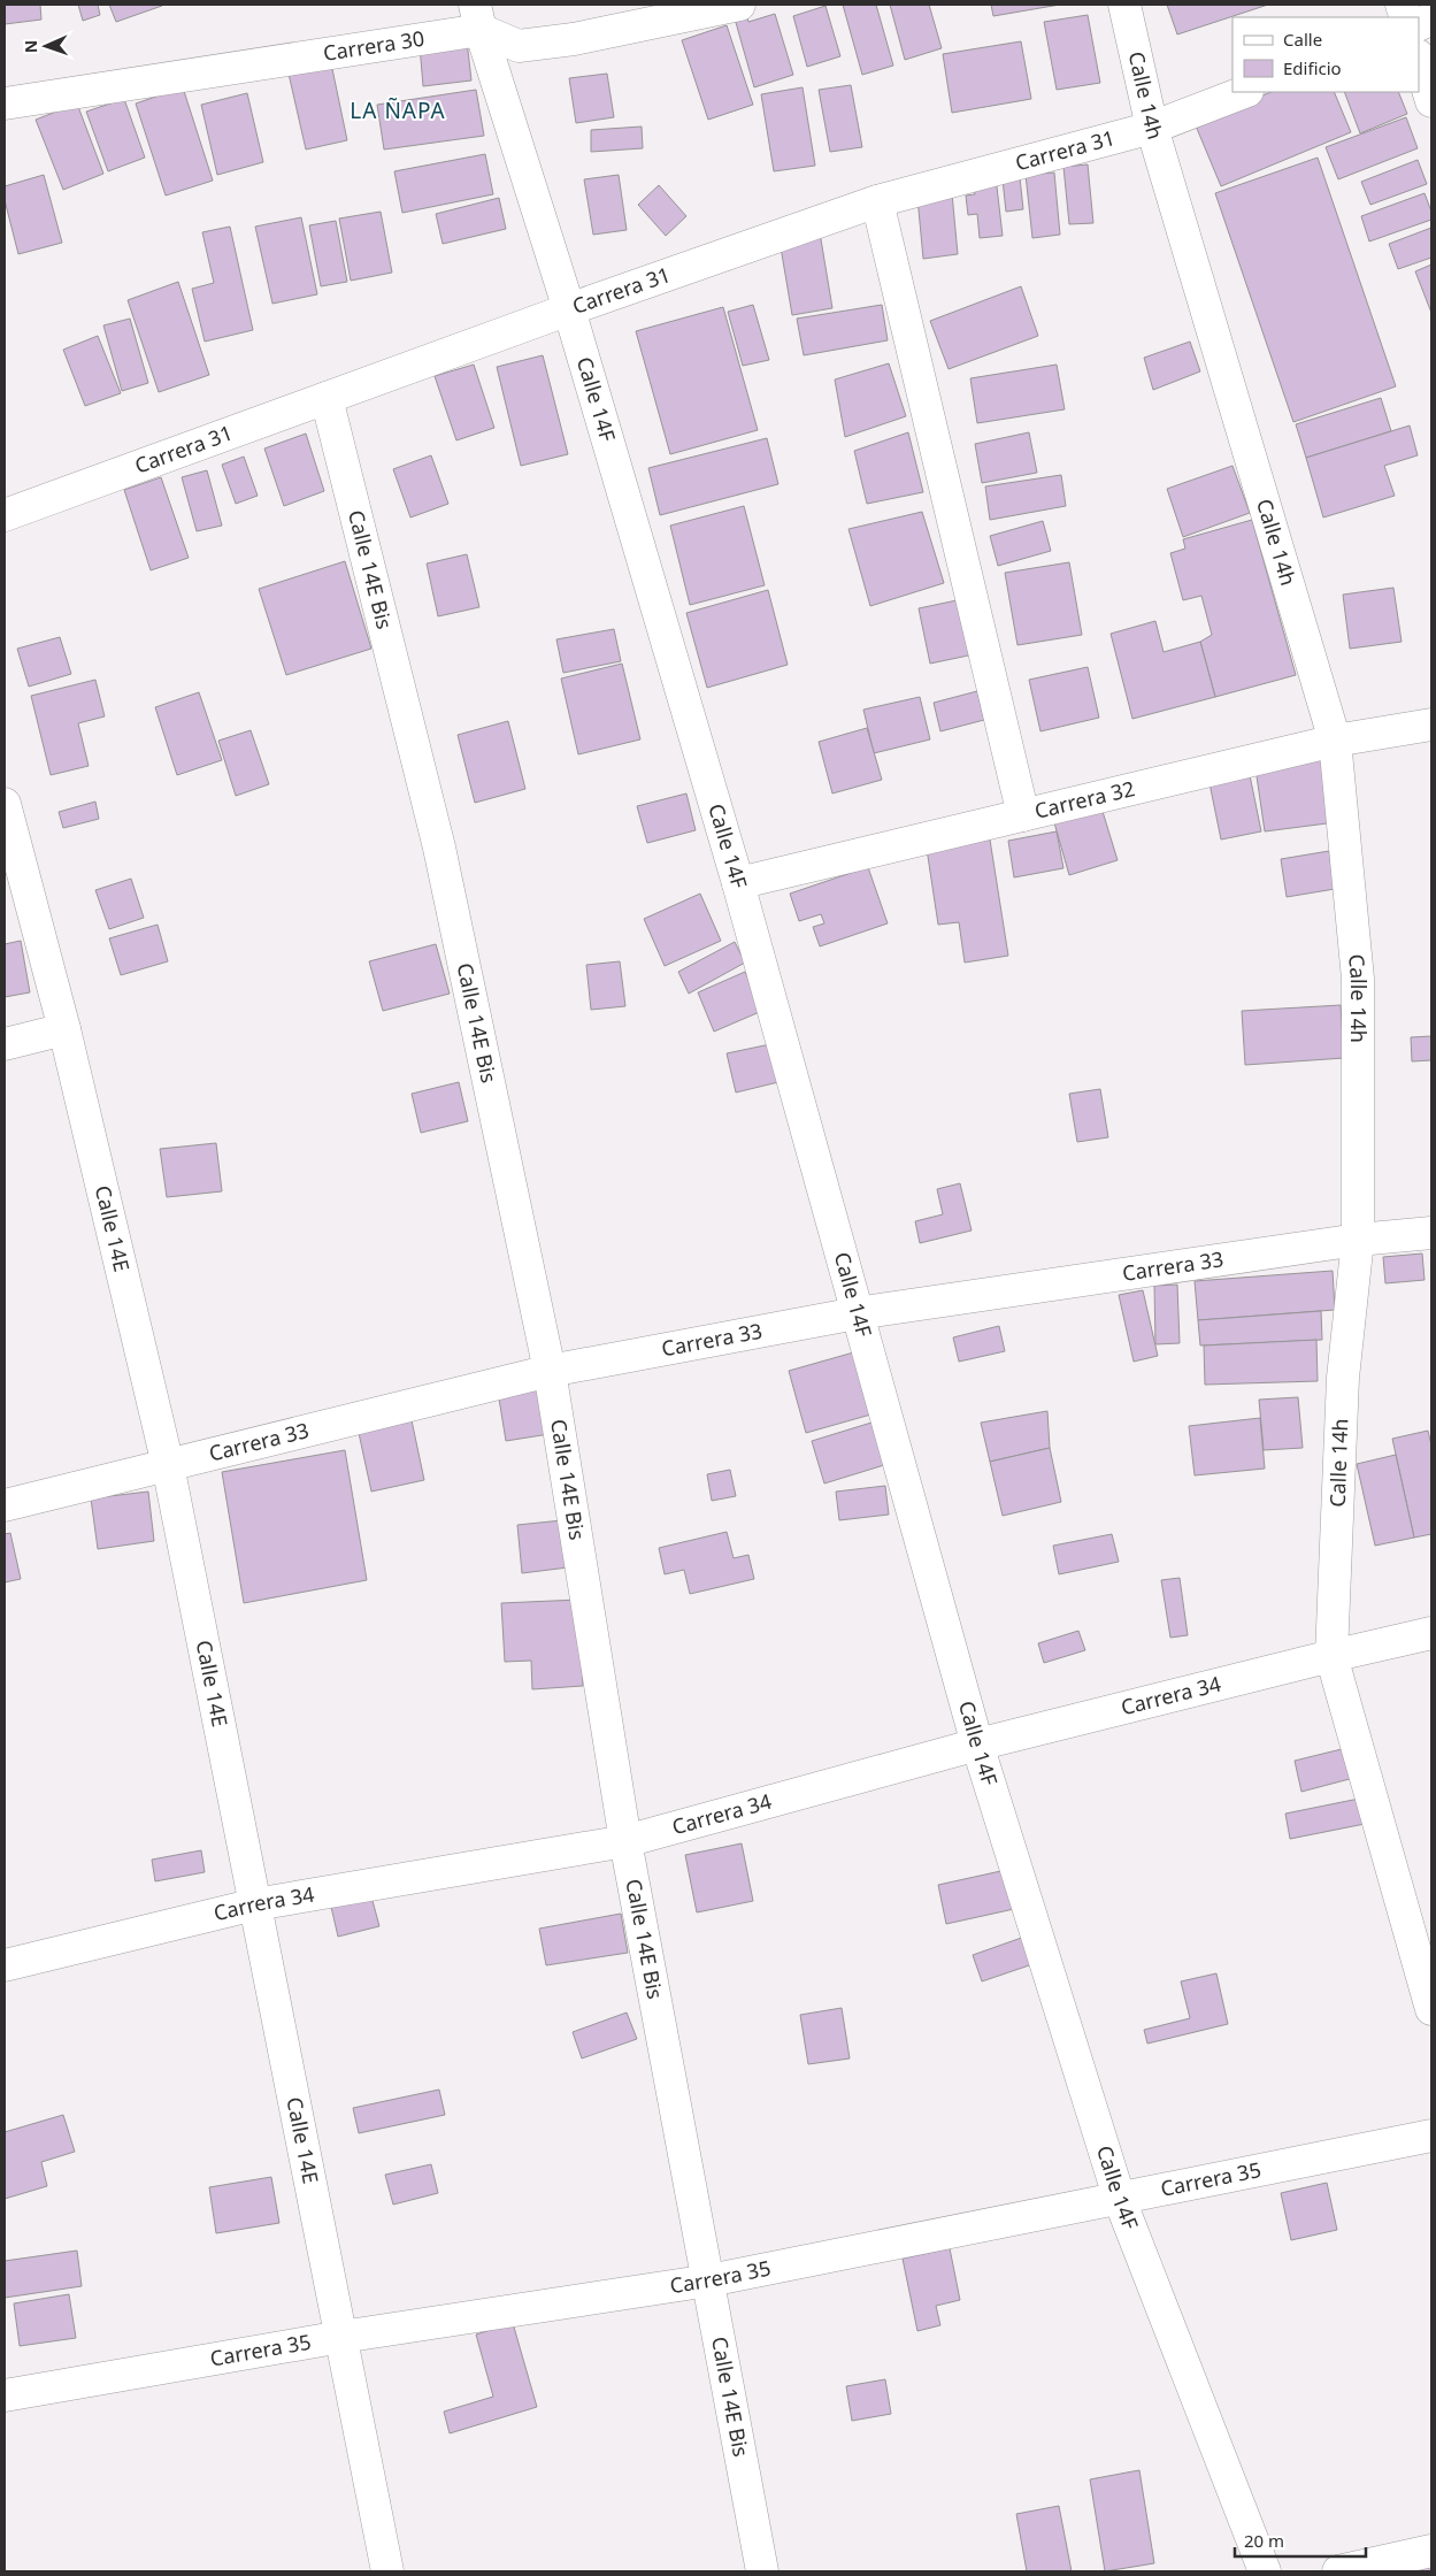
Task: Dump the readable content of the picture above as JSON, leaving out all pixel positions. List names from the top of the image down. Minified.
{"streets":{"street":["Carrera 30","Calle 14h","Carrera 31","Calle 14F","Calle 14E Bis","Carrera 32","Calle 14E","Carrera 33","Carrera 34","Carrera 35"]},"crossings":[["Carrera 30","Calle 14F"],["Calle 14h","Carrera 31"],["Calle 14h","Carrera 32"],["Calle 14h","Carrera 33"],["Calle 14h","Carrera 34"],["Carrera 31","Calle 14F"],["Carrera 31","Calle 14E Bis"],["Calle 14F","Carrera 32"],["Calle 14F","Carrera 33"],["Calle 14F","Carrera 34"],["Calle 14F","Carrera 35"],["Calle 14E Bis","Carrera 33"],["Calle 14E Bis","Carrera 34"],["Calle 14E Bis","Carrera 35"],["Calle 14E","Carrera 33"],["Calle 14E","Carrera 34"],["Calle 14E","Carrera 35"]],"districts":["LA ÑAPA"],"legend":["Calle","Edificio"],"scale_bar":"20 m","north":"left"}
